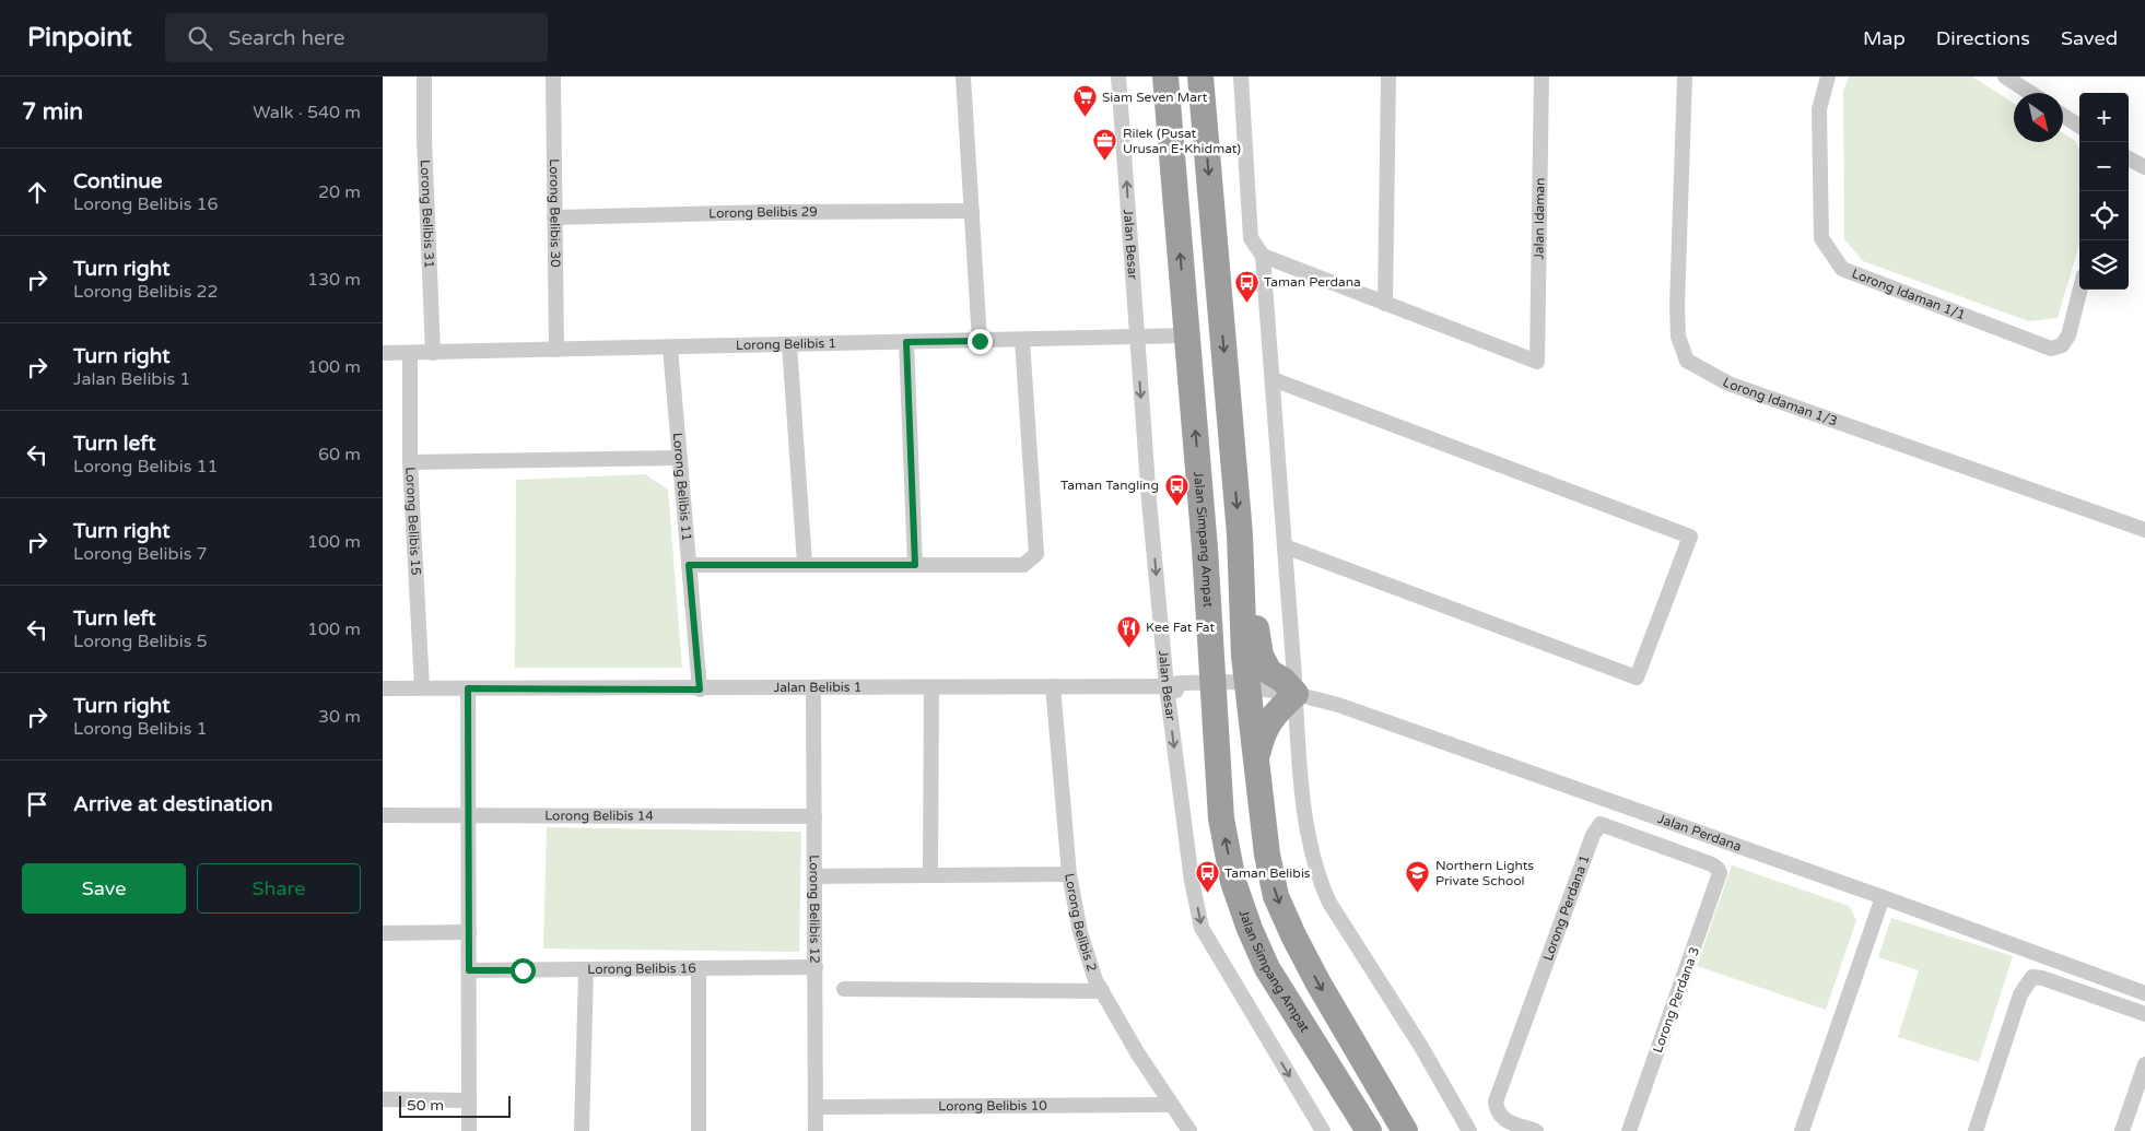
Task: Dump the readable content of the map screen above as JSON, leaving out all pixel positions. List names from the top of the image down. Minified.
{"streets":{"highway":["Jalan Simpang Ampat"],"street":["Lorong Belibis 30","Lorong Belibis 29","Lorong Belibis 31","Jalan Idaman","Jalan Besar","Lorong Idaman 1/1","Lorong Belibis 1","Lorong Idaman 1/3","Lorong Belibis 11","Lorong Belibis 15","Jalan Belibis 1","Lorong Belibis 14","Jalan Perdana","Lorong Perdana 1","Lorong Belibis 12","Lorong Belibis 2","Lorong Belibis 16","Lorong Perdana 3","Lorong Belibis 10"]},"crossings":[["Lorong Belibis 30","Lorong Belibis 29"],["Lorong Belibis 30","Lorong Belibis 1"],["Lorong Belibis 31","Lorong Belibis 1"],["Jalan Besar","Lorong Belibis 1"],["Jalan Besar","Jalan Belibis 1"],["Lorong Belibis 1","Lorong Belibis 11"],["Lorong Belibis 1","Lorong Belibis 15"],["Lorong Belibis 1","Jalan Simpang Ampat"],["Lorong Belibis 11","Jalan Belibis 1"],["Lorong Belibis 15","Jalan Belibis 1"],["Jalan Simpang Ampat","Jalan Belibis 1"],["Jalan Belibis 1","Jalan Perdana"],["Jalan Belibis 1","Lorong Belibis 12"],["Jalan Belibis 1","Lorong Belibis 2"],["Lorong Belibis 14","Lorong Belibis 12"],["Lorong Perdana 1","Lorong Perdana 3"],["Lorong Belibis 12","Lorong Belibis 16"],["Lorong Belibis 12","Lorong Belibis 10"],["Lorong Belibis 2","Lorong Belibis 10"]],"places":{"supermarket":["Siam Seven Mart"],"office":["Rilek (Pusat Urusan E-Khidmat)"],"bus stop":["Taman Perdana","Taman Tangling","Taman Belibis"],"restaurant":["Kee Fat Fat"],"school or university":["Northern Lights Private School"]},"scale_bar":"50 m","north":"bottom right","page":{"header":"Pinpoint","search":"Search here","nav":["Map","Directions","Saved"],"heading":["7 min","Walk · 540 m"],"map_buttons":["+","−"],"list":[["Continue","Lorong Belibis 16","20 m"],["Turn right","Lorong Belibis 22","130 m"],["Turn right","Jalan Belibis 1","100 m"],["Turn left","Lorong Belibis 11","60 m"],["Turn right","Lorong Belibis 7","100 m"],["Turn left","Lorong Belibis 5","100 m"],["Turn right","Lorong Belibis 1","30 m"],"Arrive at destination"],"buttons":["Save","Share"],"scale":"50 m"}}
